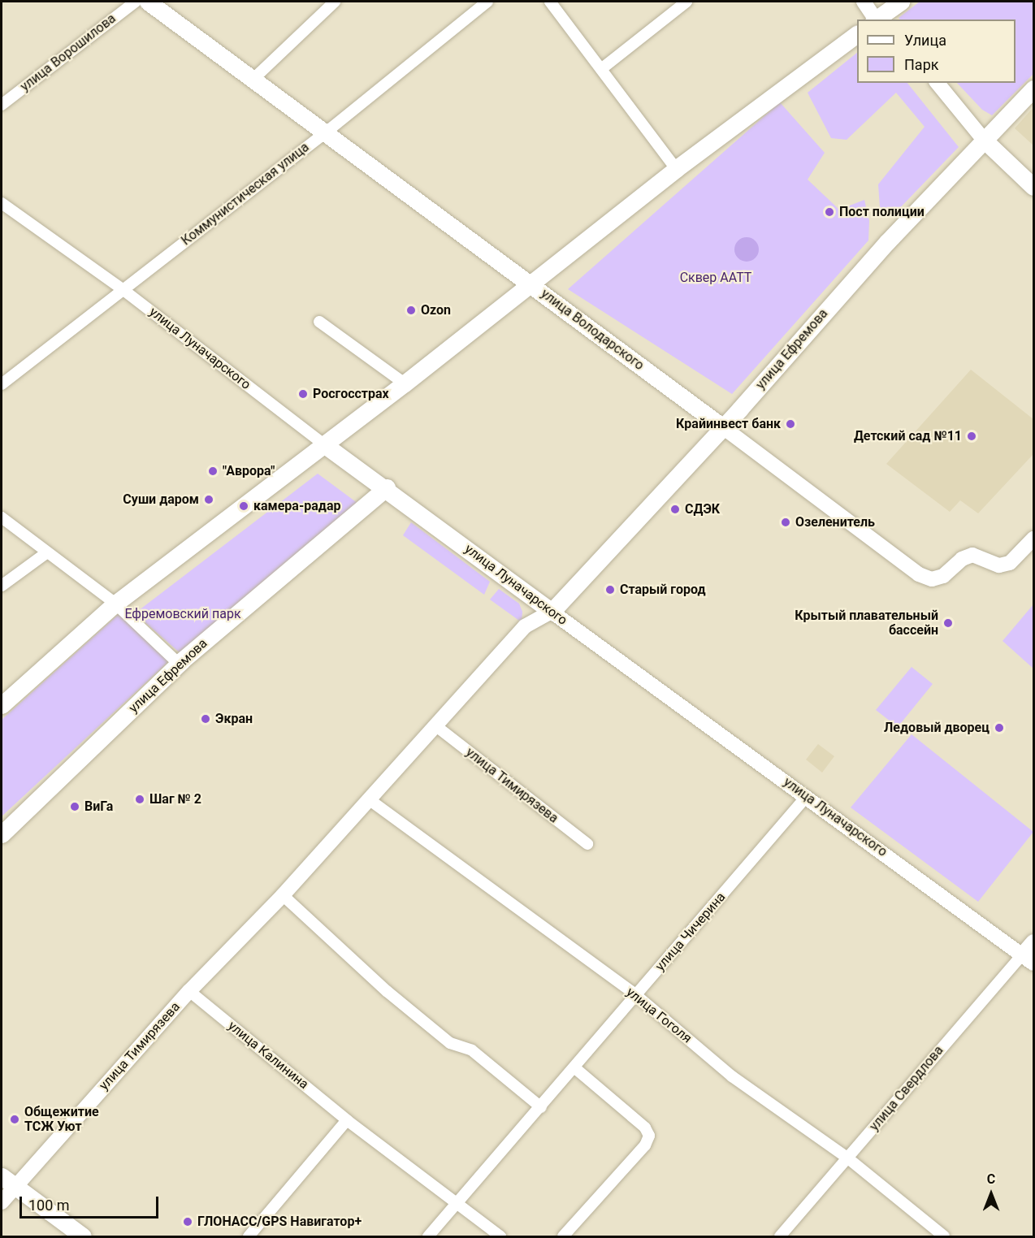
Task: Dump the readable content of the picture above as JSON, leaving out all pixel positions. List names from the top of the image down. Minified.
{"streets":{"main road":["улица Володарского","улица Луначарского","улица Ефремова"],"street":["улица Ворошилова","Коммунистическая улица","улица Тимирязева","улица Чичерина","улица Гоголя","улица Калинина","улица Свердлова"]},"crossings":[["Коммунистическая улица","улица Володарского"],["Коммунистическая улица","улица Луначарского"],["улица Володарского","улица Ефремова"],["улица Луначарского","улица Ефремова"],["улица Луначарского","улица Тимирязева"],["улица Луначарского","улица Чичерина"],["улица Луначарского","улица Свердлова"],["улица Ефремова","улица Тимирязева"],["улица Тимирязева","улица Гоголя"],["улица Тимирязева","улица Калинина"],["улица Чичерина","улица Гоголя"],["улица Чичерина","улица Калинина"],["улица Гоголя","улица Свердлова"]],"parks":["Сквер ААТТ","Ефремовский парк"],"places":["Пост полиции","Ozon","Росгосстрах","Крайинвест банк","Детский сад №11","\"Аврора\"","Суши даром","камера-радар","СДЭК","Озеленитель","Старый город","Крытый плавательный бассейн","Экран","Ледовый дворец","Шаг № 2","ВиГа","Общежитие ТСЖ Уют","ГЛОНАСС/GPS Навигатор+"],"legend":["Улица","Парк"],"scale_bar":"100 m","north":"top"}
